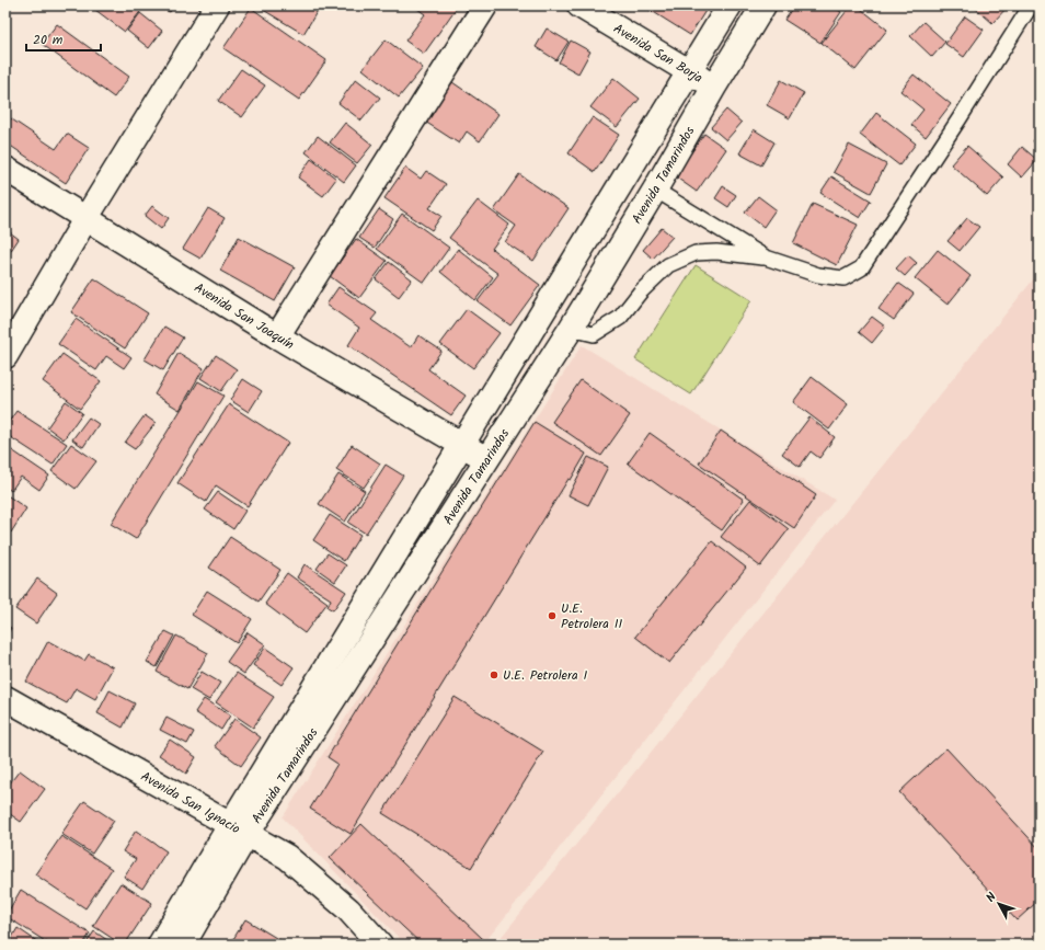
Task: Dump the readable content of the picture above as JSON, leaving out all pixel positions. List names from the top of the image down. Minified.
{"streets":{"street":["Avenida San Borja","Avenida Tamarindos","Avenida San Joaquín","Avenida San Ignacio"]},"crossings":[["Avenida San Borja","Avenida Tamarindos"],["Avenida Tamarindos","Avenida San Joaquín"],["Avenida Tamarindos","Avenida San Ignacio"]],"places":["U.E. Petrolera II","U.E. Petrolera I"],"scale_bar":"20 m","north":"top left"}
